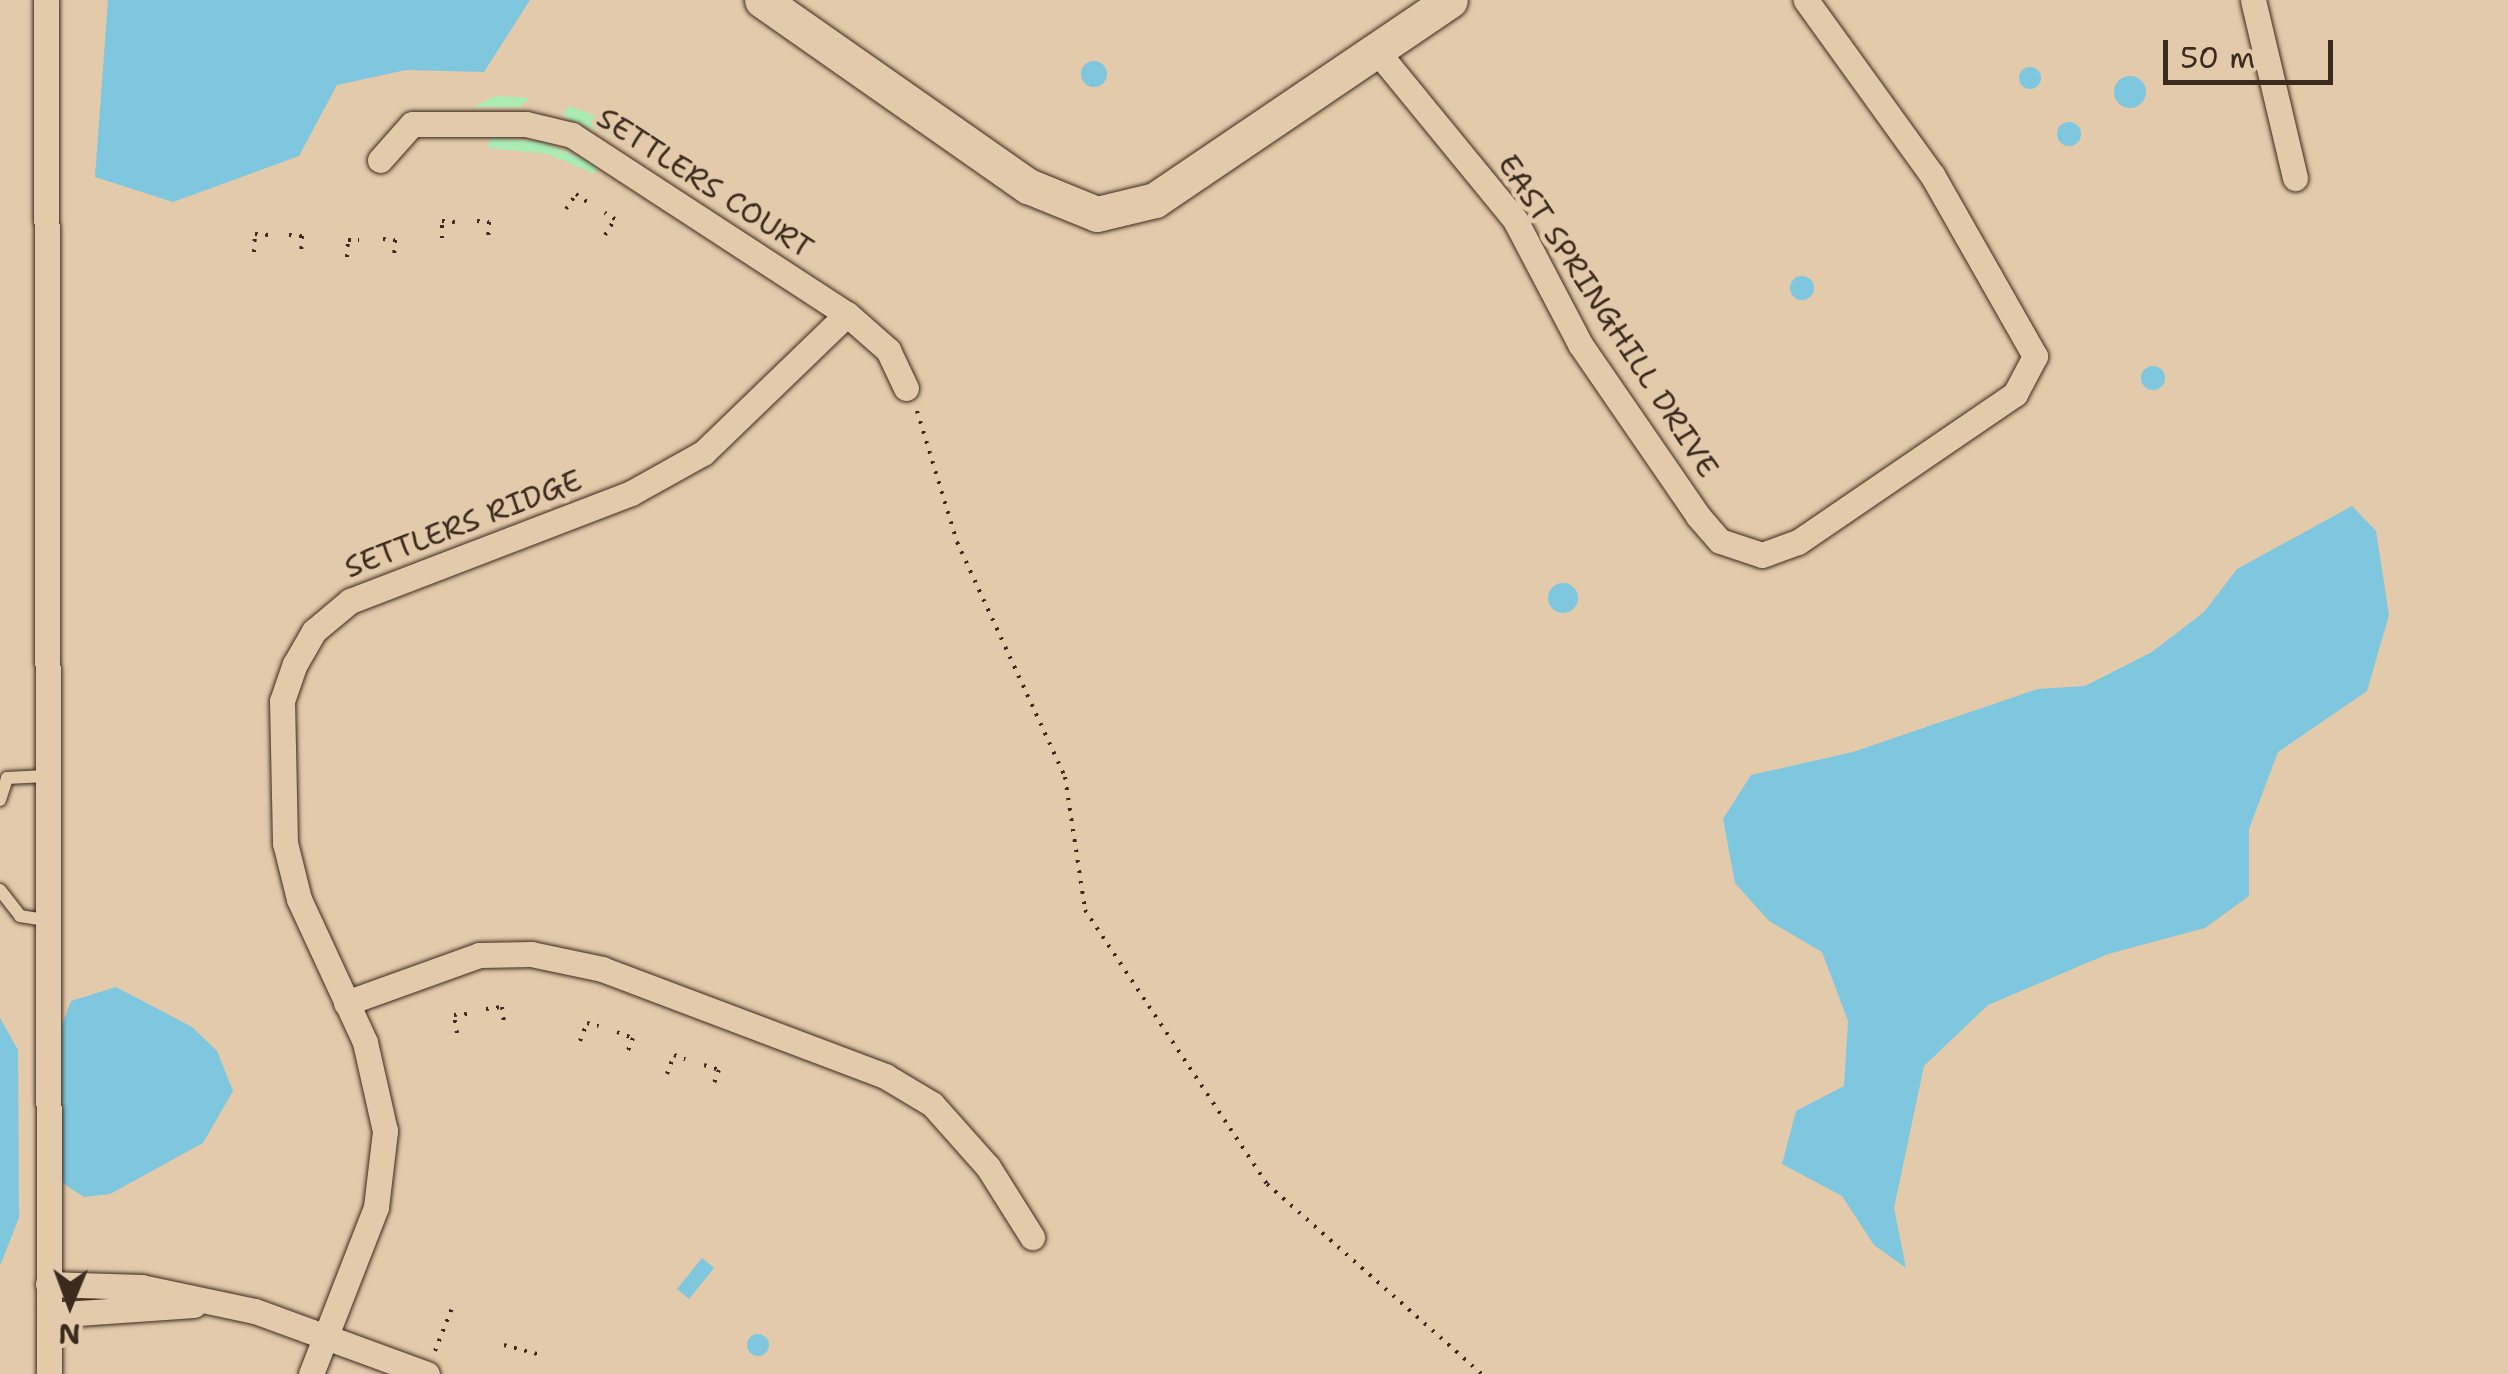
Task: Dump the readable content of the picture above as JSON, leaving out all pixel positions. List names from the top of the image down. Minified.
{"streets":{"street":["SETTLERS COURT","EAST SPRINGHILL DRIVE","SETTLERS RIDGE"]},"crossings":[["SETTLERS COURT","SETTLERS RIDGE"]],"scale_bar":"50 m","north":"bottom"}
